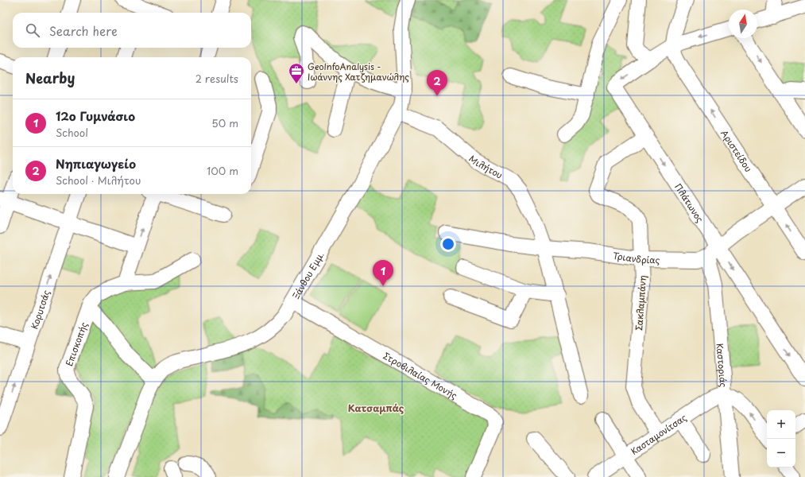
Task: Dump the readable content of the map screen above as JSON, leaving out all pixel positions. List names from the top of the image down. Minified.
{"streets":{"street":["Αριστείδου","Μιλήτου","Πλάτωνος","Τριανδρίας","Ξάνθου Εμμ.","Σακλαμπάνη","Κορυτσάς","Επισκοπής","Καστοριάς","Στροβιλαίας Μονής","Κασταμονίτσας"]},"crossings":[["Αριστείδου","Πλάτωνος"],["Αριστείδου","Τριανδρίας"],["Μιλήτου","Τριανδρίας"],["Μιλήτου","Ξάνθου Εμμ."],["Πλάτωνος","Τριανδρίας"],["Πλάτωνος","Σακλαμπάνη"],["Πλάτωνος","Καστοριάς"],["Τριανδρίας","Σακλαμπάνη"],["Τριανδρίας","Καστοριάς"],["Ξάνθου Εμμ.","Στροβιλαίας Μονής"],["Σακλαμπάνη","Κασταμονίτσας"],["Καστοριάς","Κασταμονίτσας"]],"districts":["Κατσαμπάς"],"places":{"office":["GeoInfoAnalysis - Ιωάννης Χατζημανώλης"]},"north":"top","page":{"search":"Search here","heading":["Nearby","2 results"],"pins":["2","1"],"list":[{"mark":"1","name":"12o Γυμνάσιο","note":"School","value":"50 m"},{"mark":"2","name":"Νηπιαγωγείο","note":"School · Μιλήτου","value":"100 m"}],"map_buttons":["+","−"]}}
